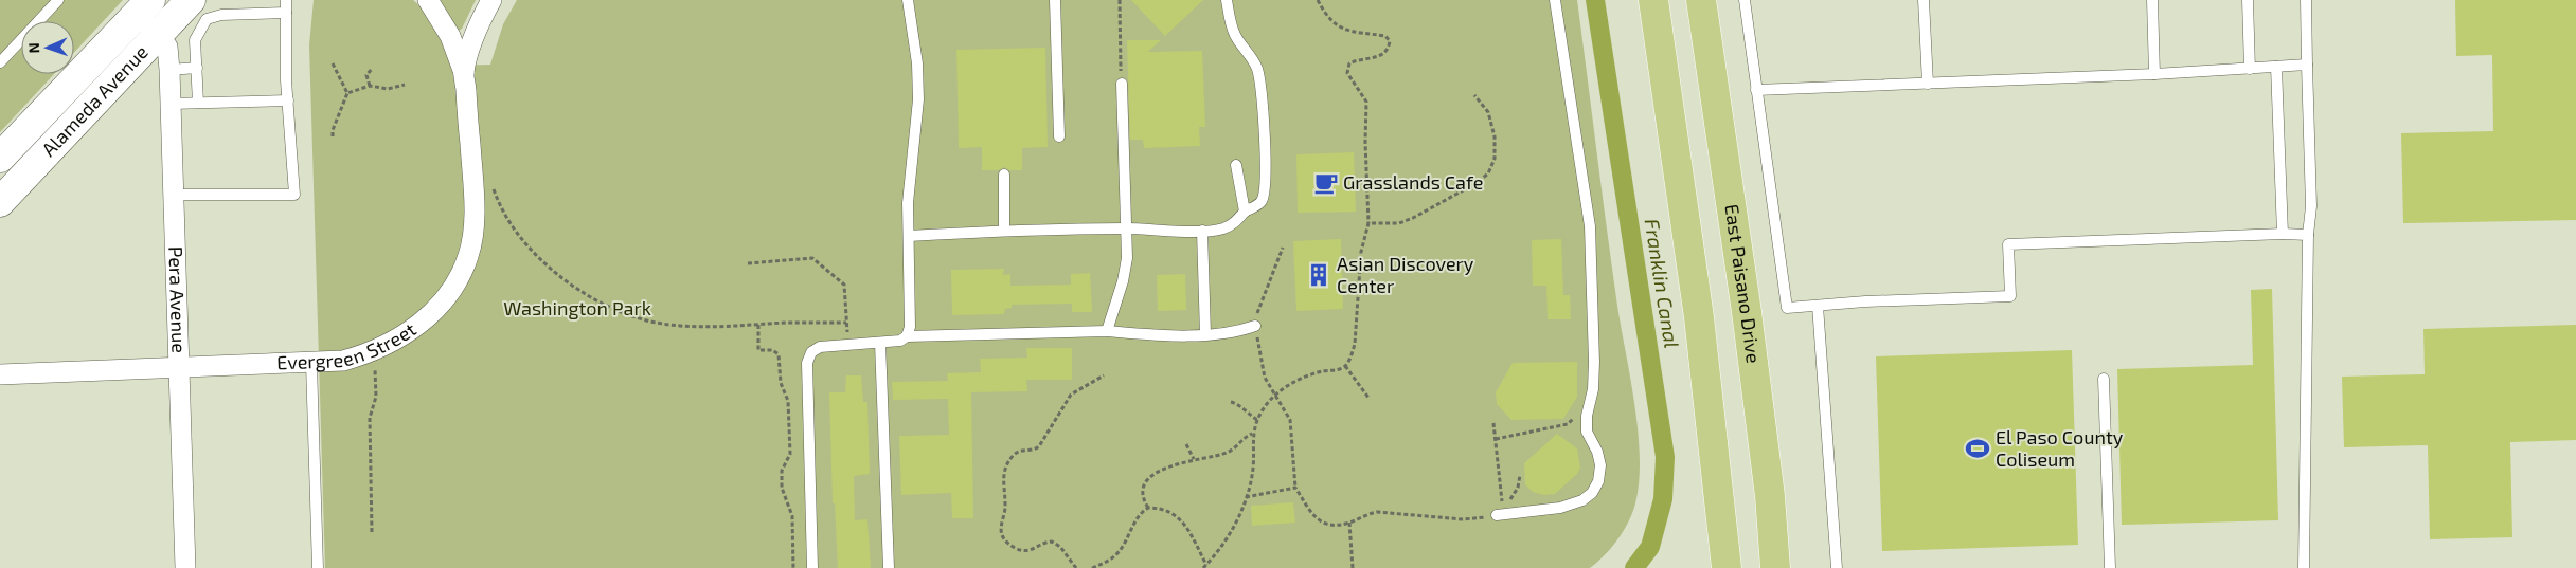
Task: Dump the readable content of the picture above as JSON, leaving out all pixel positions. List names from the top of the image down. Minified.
{"streets":{"main road":["Alameda Avenue","East Paisano Drive"],"street":["Pera Avenue","Evergreen Street"]},"crossings":[["Alameda Avenue","Pera Avenue"],["Pera Avenue","Evergreen Street"]],"water":["Franklin Canal"],"parks":["Washington Park"],"places":{"cafe":["Grasslands Cafe"],"building":["Asian Discovery Center"],"sports":["El Paso County Coliseum"]},"north":"left"}
